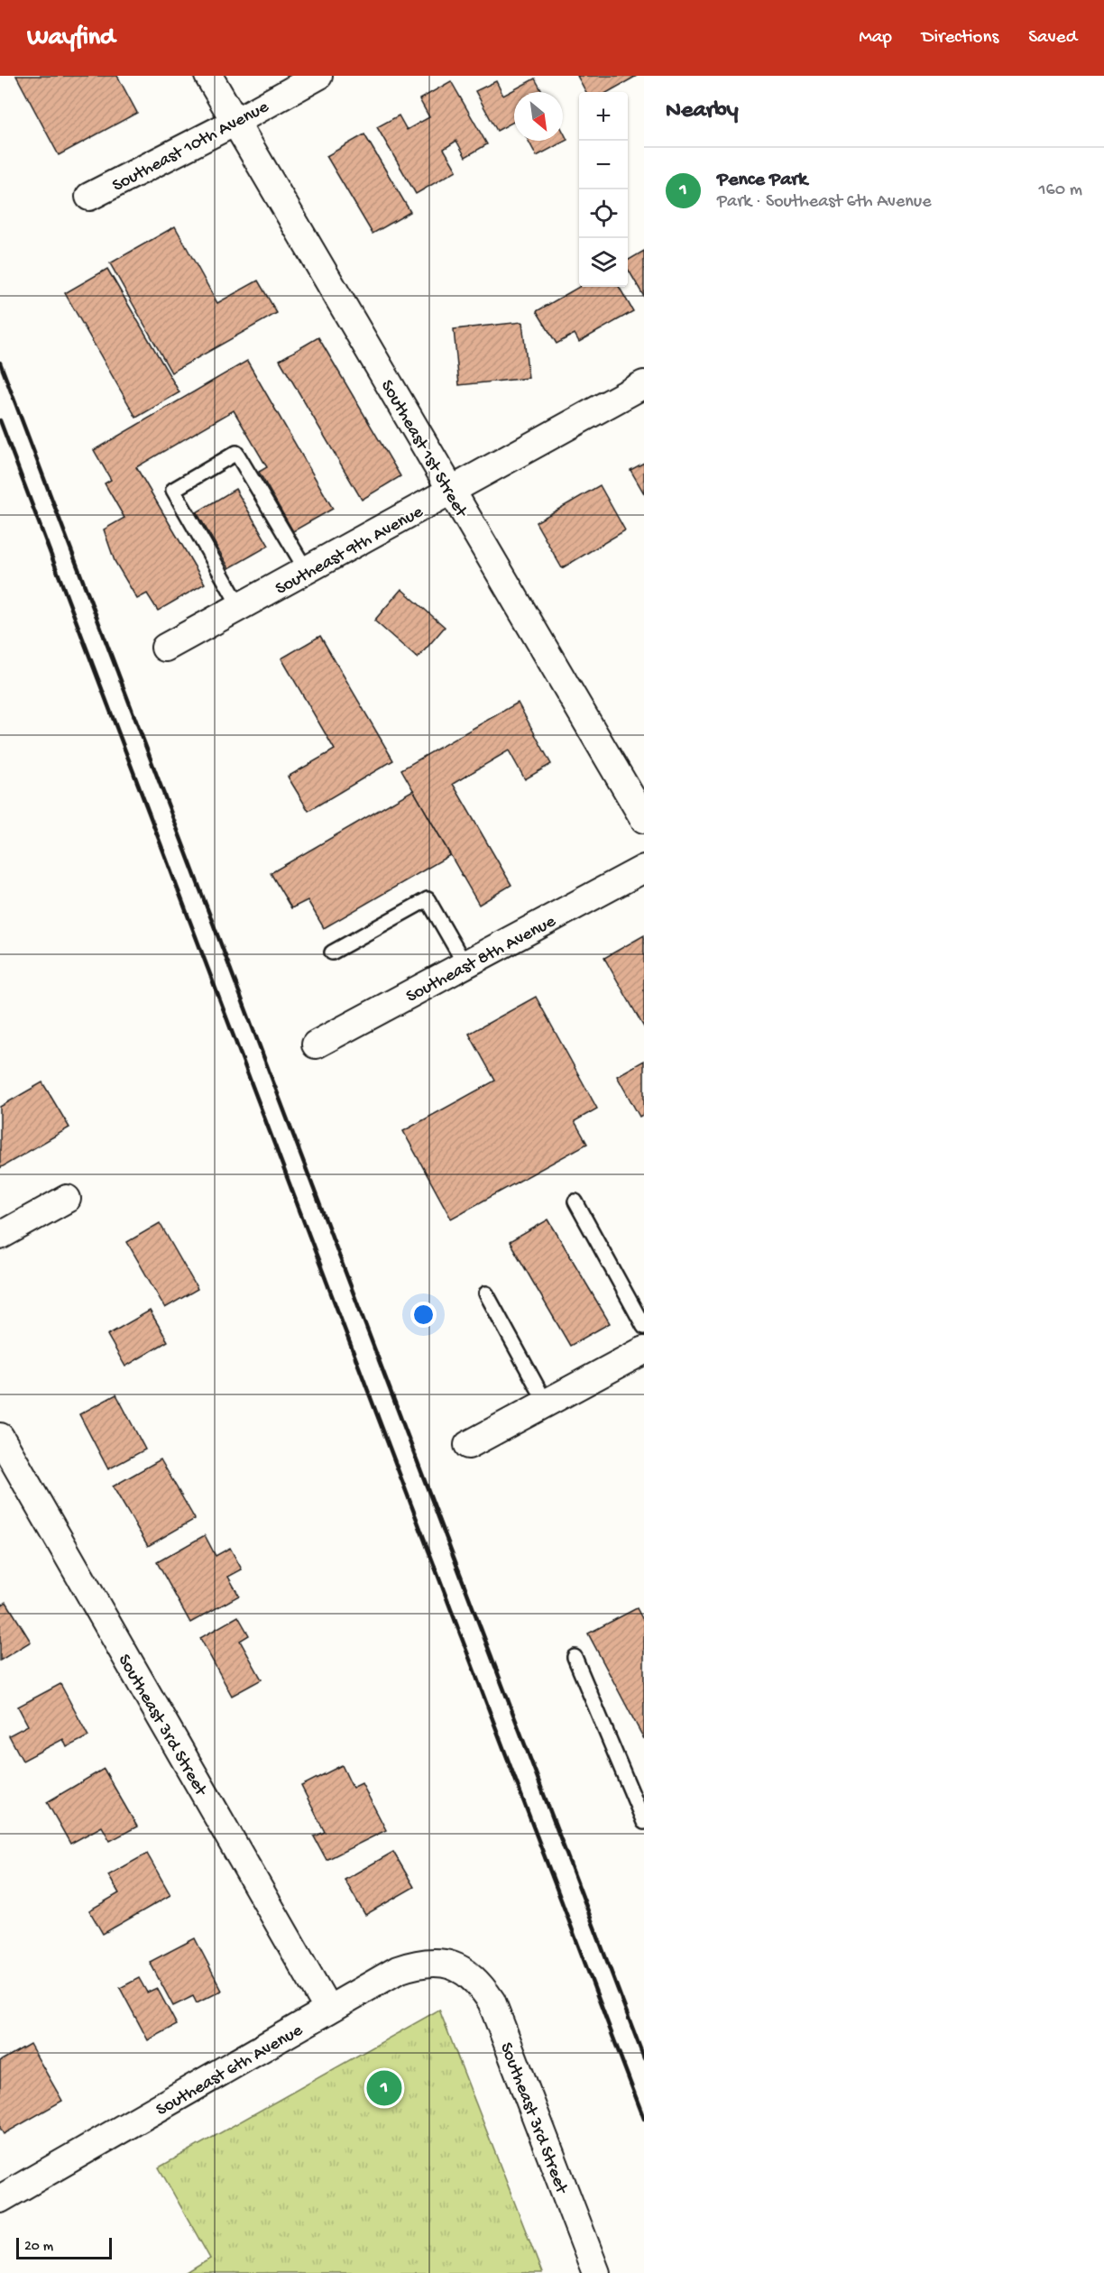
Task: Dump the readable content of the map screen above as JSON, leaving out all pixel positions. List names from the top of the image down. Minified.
{"streets":{"street":["Southeast 10th Avenue","Southeast 1st Street","Southeast 9th Avenue","Southeast 8th Avenue","Southeast 3rd Street","Southeast 6th Avenue"]},"crossings":[["Southeast 10th Avenue","Southeast 1st Street"],["Southeast 1st Street","Southeast 9th Avenue"],["Southeast 3rd Street","Southeast 6th Avenue"]],"scale_bar":"20 m","north":"bottom right","page":{"header":"Wayfind","nav":["Map","Directions","Saved"],"heading":"Nearby","map_buttons":["+","−"],"list":[{"mark":"1","name":"Pence Park","note":"Park · Southeast 6th Avenue","value":"160 m"}],"pins":"1","scale":"20 m"}}
